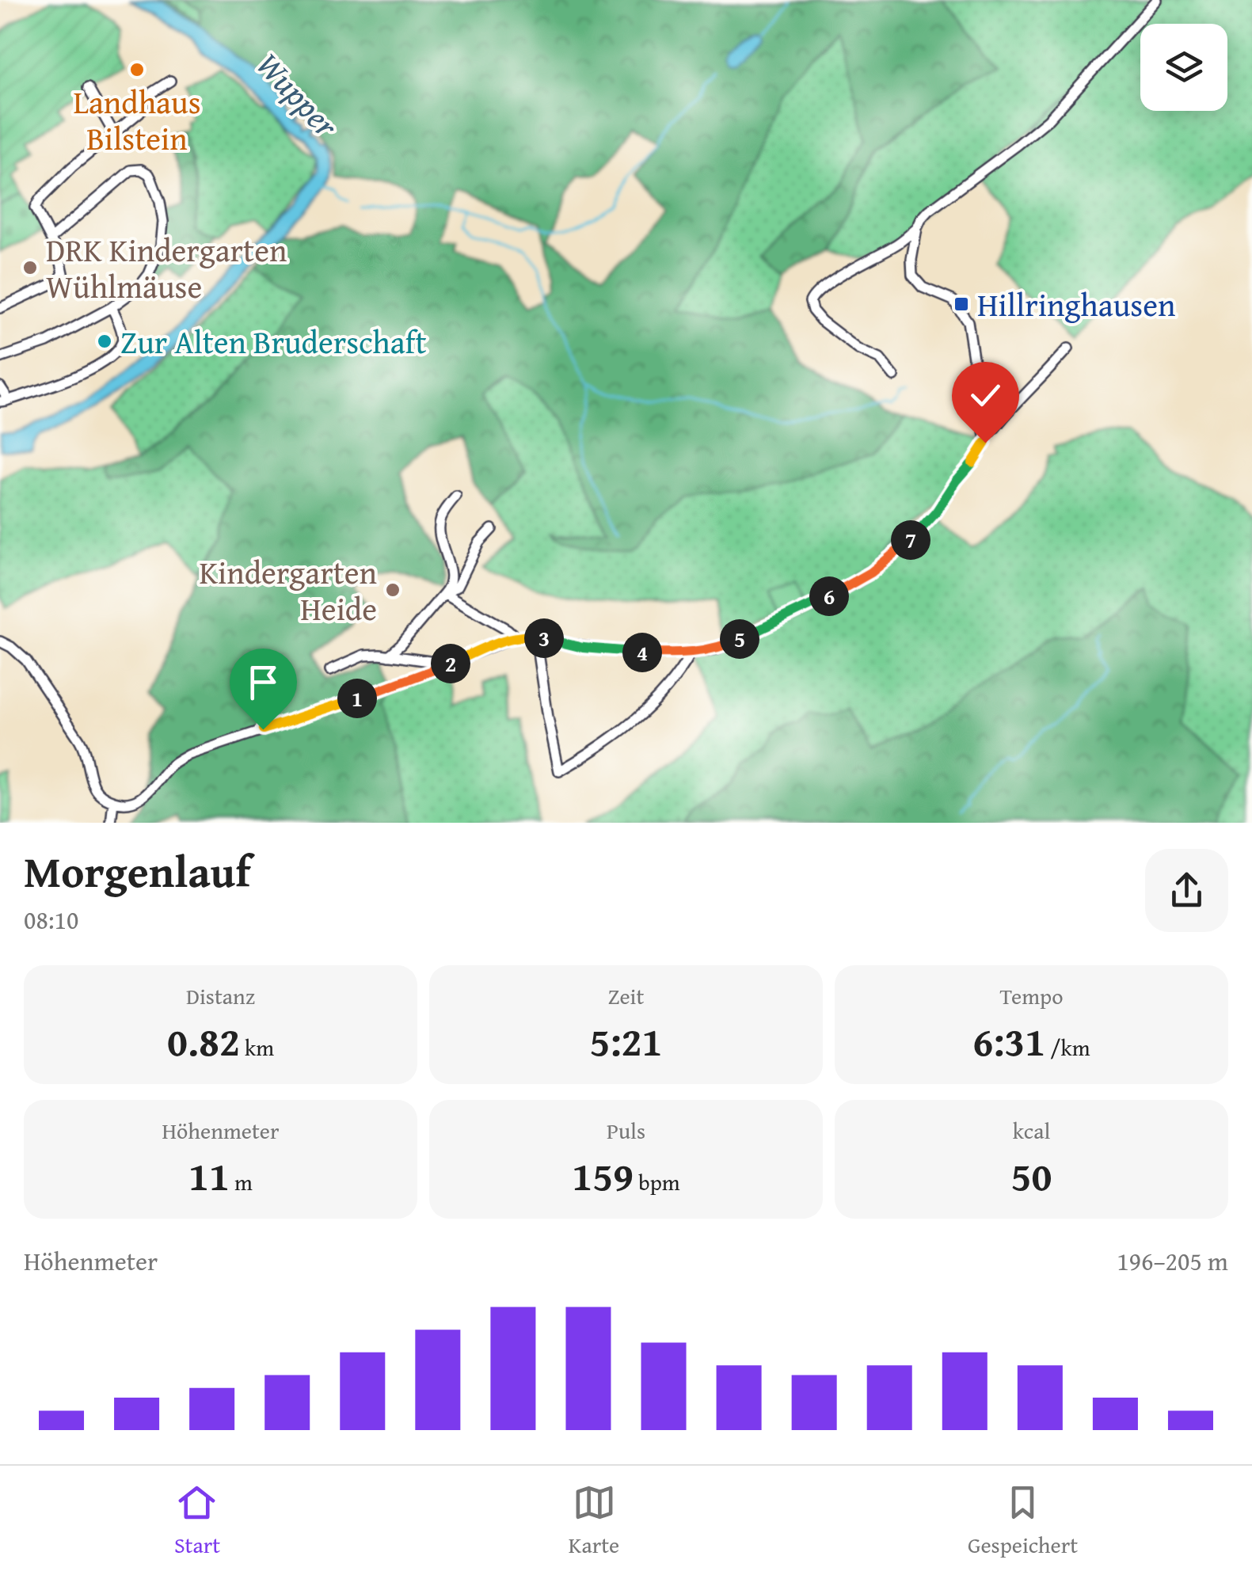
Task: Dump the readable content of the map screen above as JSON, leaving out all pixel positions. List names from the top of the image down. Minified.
{"water":["Wupper"],"places":{"other":["Landhaus Bilstein","DRK Kindergarten Wühlmäuse","Zur Alten Bruderschaft","Kindergarten Heide"],"transit":["Hillringhausen"]},"page":{"pins":["7","6","3","5","4","2","1"],"heading":["Morgenlauf","08:10"],"stats":[["Distanz","0.82 km"],["Zeit","5:21"],["Tempo","6:31 /km"],["Höhenmeter","11 m"],["Puls","159 bpm"],["kcal","50"]],"chart":["Höhenmeter","196–205 m"],"tabs":["Start","Karte","Gespeichert"]}}
